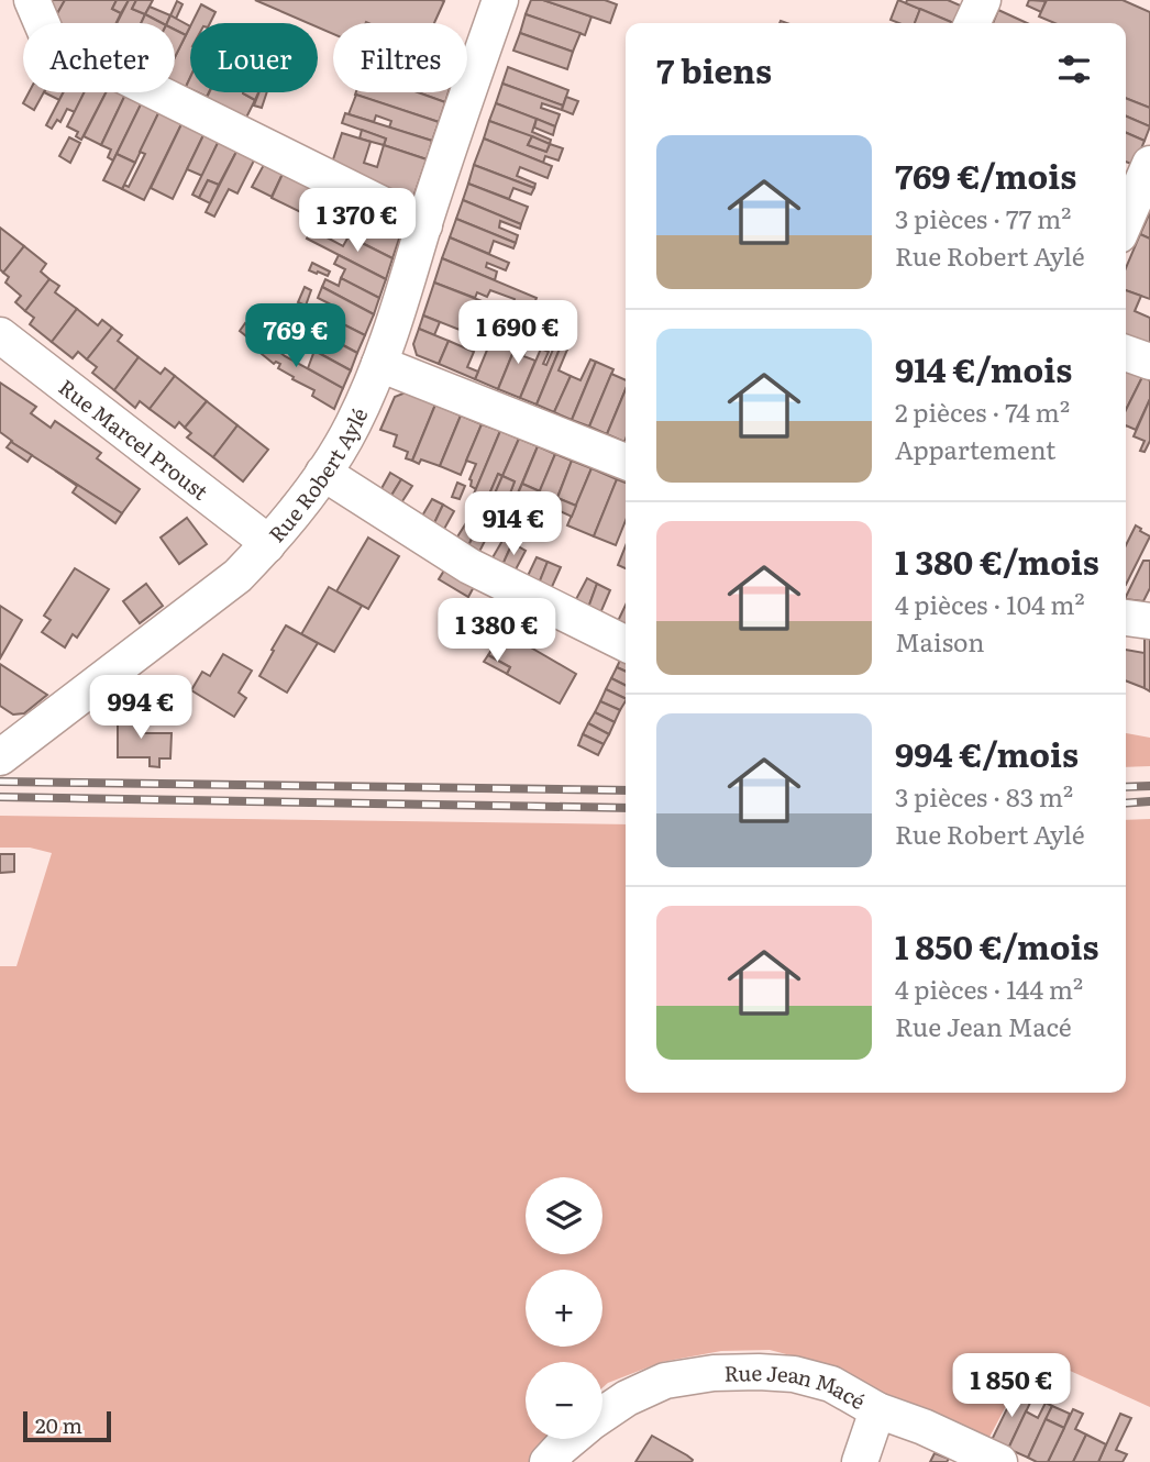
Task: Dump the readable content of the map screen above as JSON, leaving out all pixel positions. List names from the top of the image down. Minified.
{"streets":{"street":["Rue Marcel Proust","Rue Robert Aylé","Rue Jean Macé"]},"crossings":[["Rue Marcel Proust","Rue Robert Aylé"]],"scale_bar":"20 m","page":{"chip":["Acheter","Louer","Filtres"],"heading":"7 biens","list":[{"name":"769 €/mois","note":"3 pièces · 77 m² · Rue Robert Aylé"},{"name":"914 €/mois","note":"2 pièces · 74 m² · Appartement"},{"name":"1 380 €/mois","note":"4 pièces · 104 m² · Maison"},{"name":"994 €/mois","note":"3 pièces · 83 m² · Rue Robert Aylé"},{"name":"1 850 €/mois","note":"4 pièces · 144 m² · Rue Jean Macé"}],"price":["1 370 €","1 690 €","769 €","914 €","1 380 €","994 €","1 850 €"],"map_buttons":["+","−"],"scale":"20 m"}}
